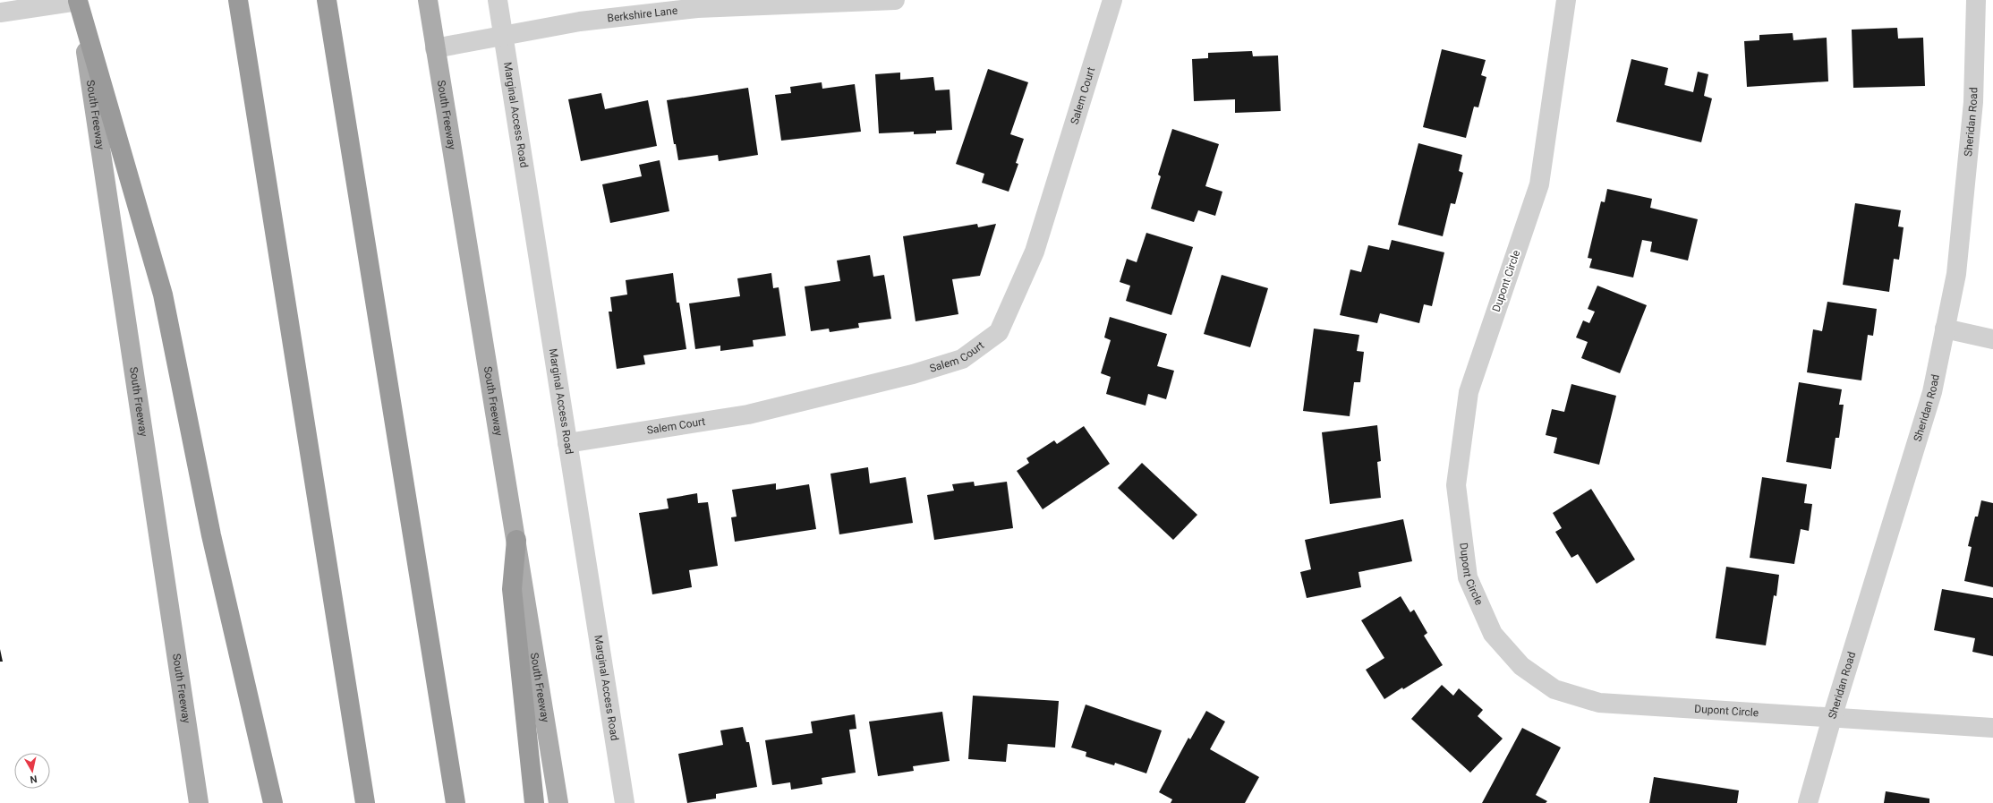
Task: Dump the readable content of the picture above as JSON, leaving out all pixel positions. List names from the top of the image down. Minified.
{"streets":{"main road":["South Freeway"],"street":["Berkshire Lane","Salem Court","Marginal Access Road","Sheridan Road","Dupont Circle"]},"crossings":[["Berkshire Lane","South Freeway"],["Berkshire Lane","Marginal Access Road"],["Salem Court","Marginal Access Road"],["Sheridan Road","Dupont Circle"]],"north":"bottom"}
